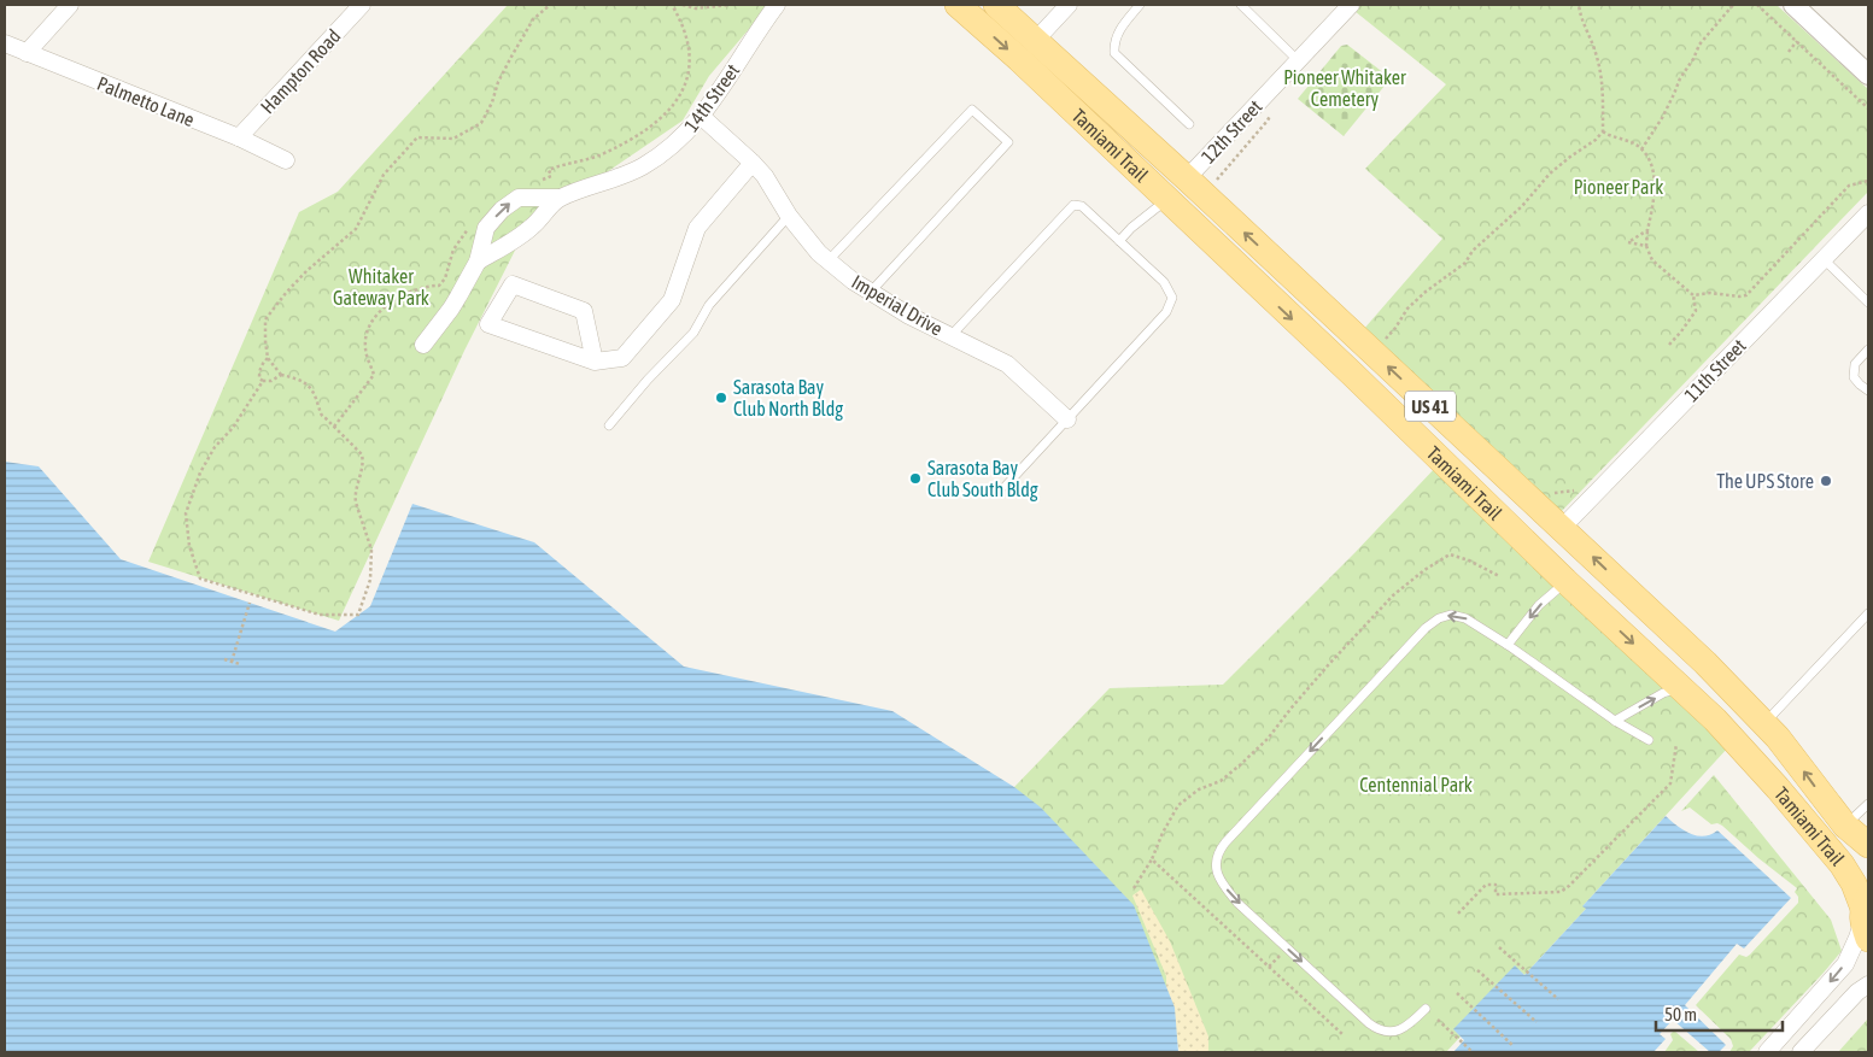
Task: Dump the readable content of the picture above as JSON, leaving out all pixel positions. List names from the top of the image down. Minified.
{"streets":{"main road":["Tamiami Trail","US 41"],"street":["Hampton Road","14th Street","Palmetto Lane","12th Street","Imperial Drive","11th Street"]},"crossings":[["Hampton Road","Palmetto Lane"],["14th Street","Imperial Drive"],["12th Street","Tamiami Trail"],["Tamiami Trail","11th Street"]],"parks":["Pioneer Whitaker Cemetery","Pioneer Park","Whitaker Gateway Park","Centennial Park"],"places":["Sarasota Bay Club North Bldg","Sarasota Bay Club South Bldg","The UPS Store"],"scale_bar":"50 m"}
